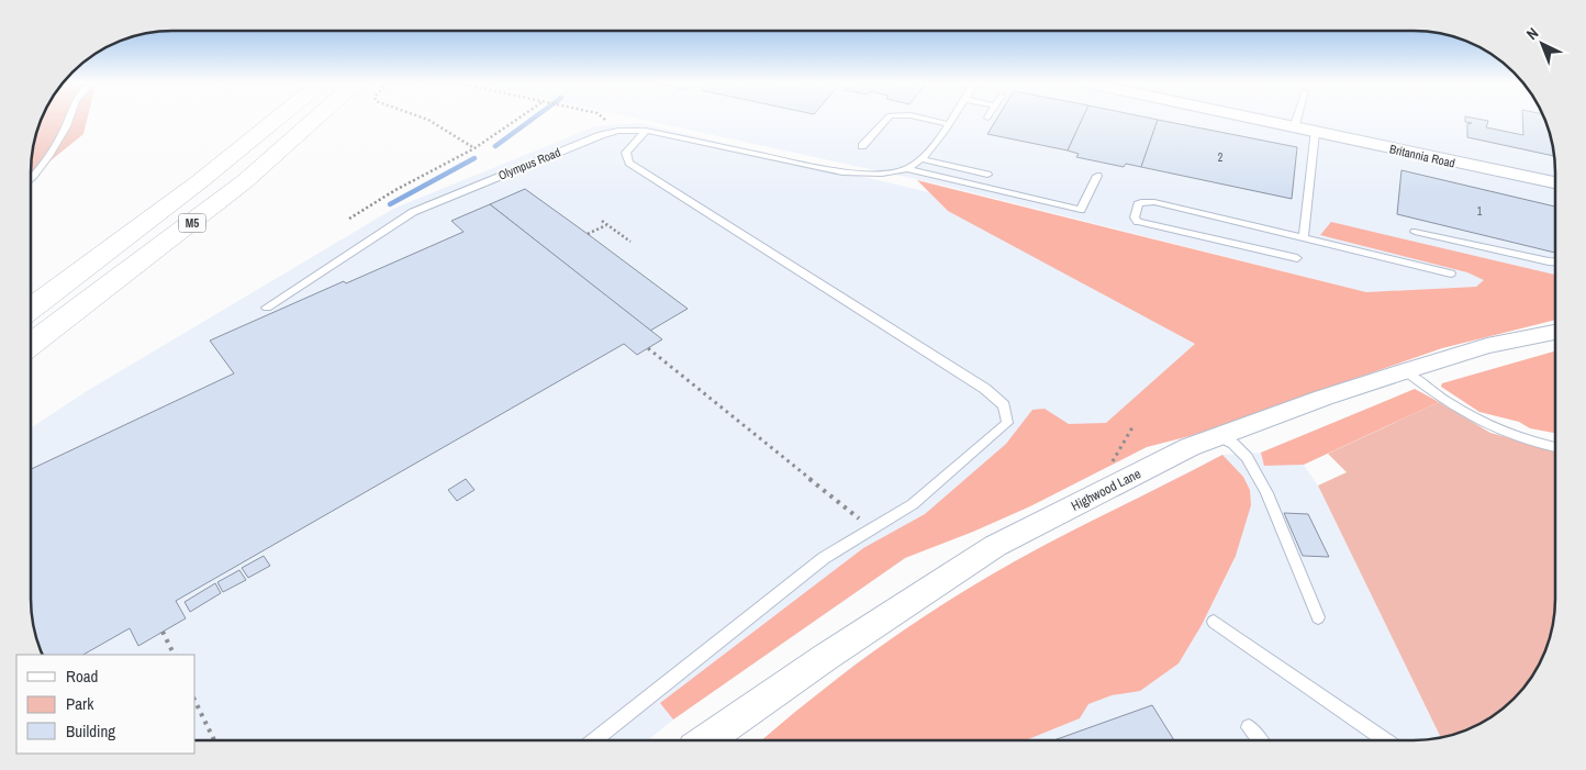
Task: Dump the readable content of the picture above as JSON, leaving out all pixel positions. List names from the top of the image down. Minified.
{"streets":{"highway":["M5"],"street":["Britannia Road","Highwood Lane"],"lane":["Olympus Road"]},"house_numbers":["2","1"],"legend":["Road","Park","Building"],"north":"top left"}
